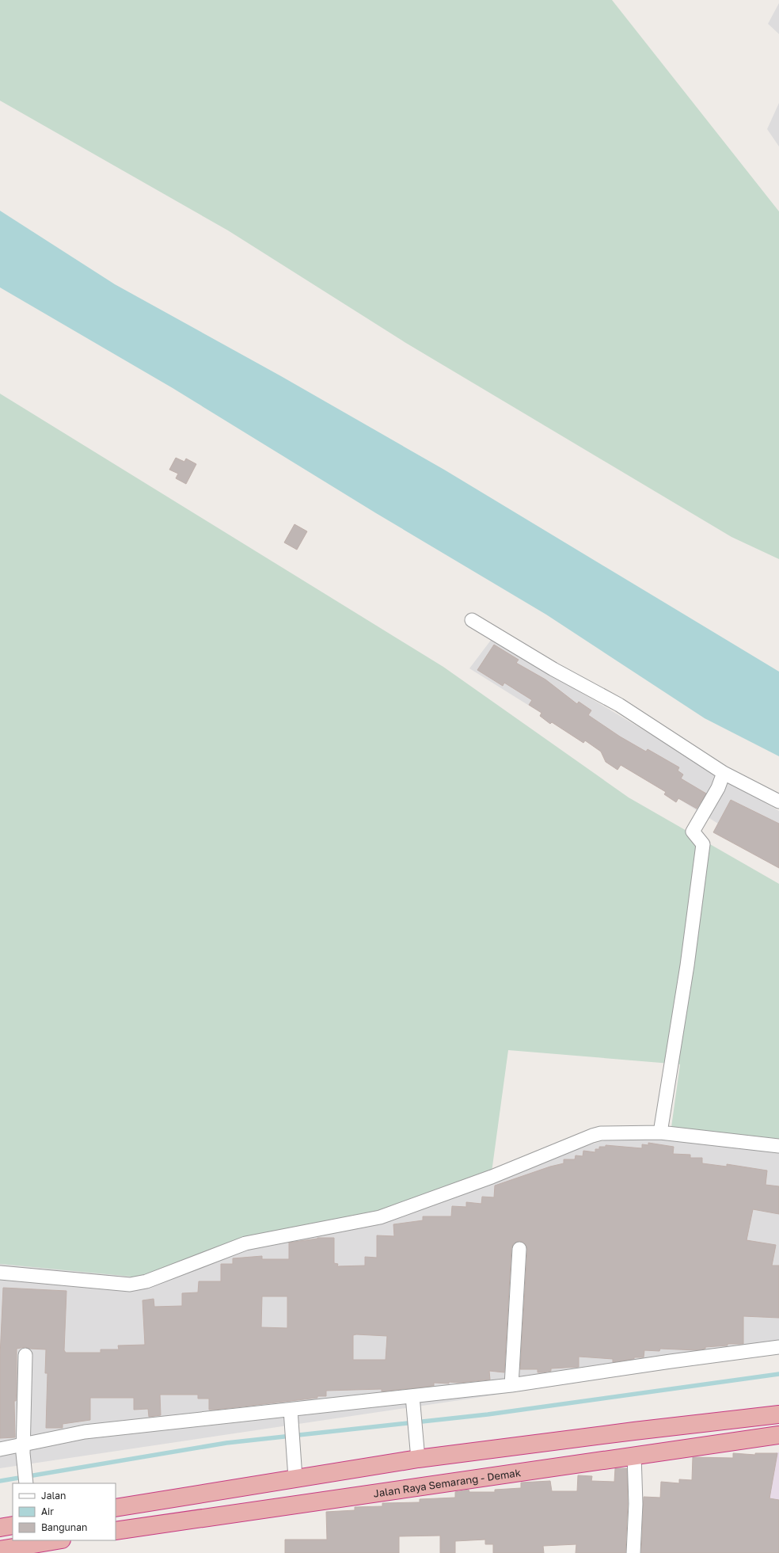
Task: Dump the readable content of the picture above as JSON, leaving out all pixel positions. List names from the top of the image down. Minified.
{"streets":{"highway":["Jalan Raya Semarang - Demak"]},"legend":["Jalan","Air","Bangunan"]}
